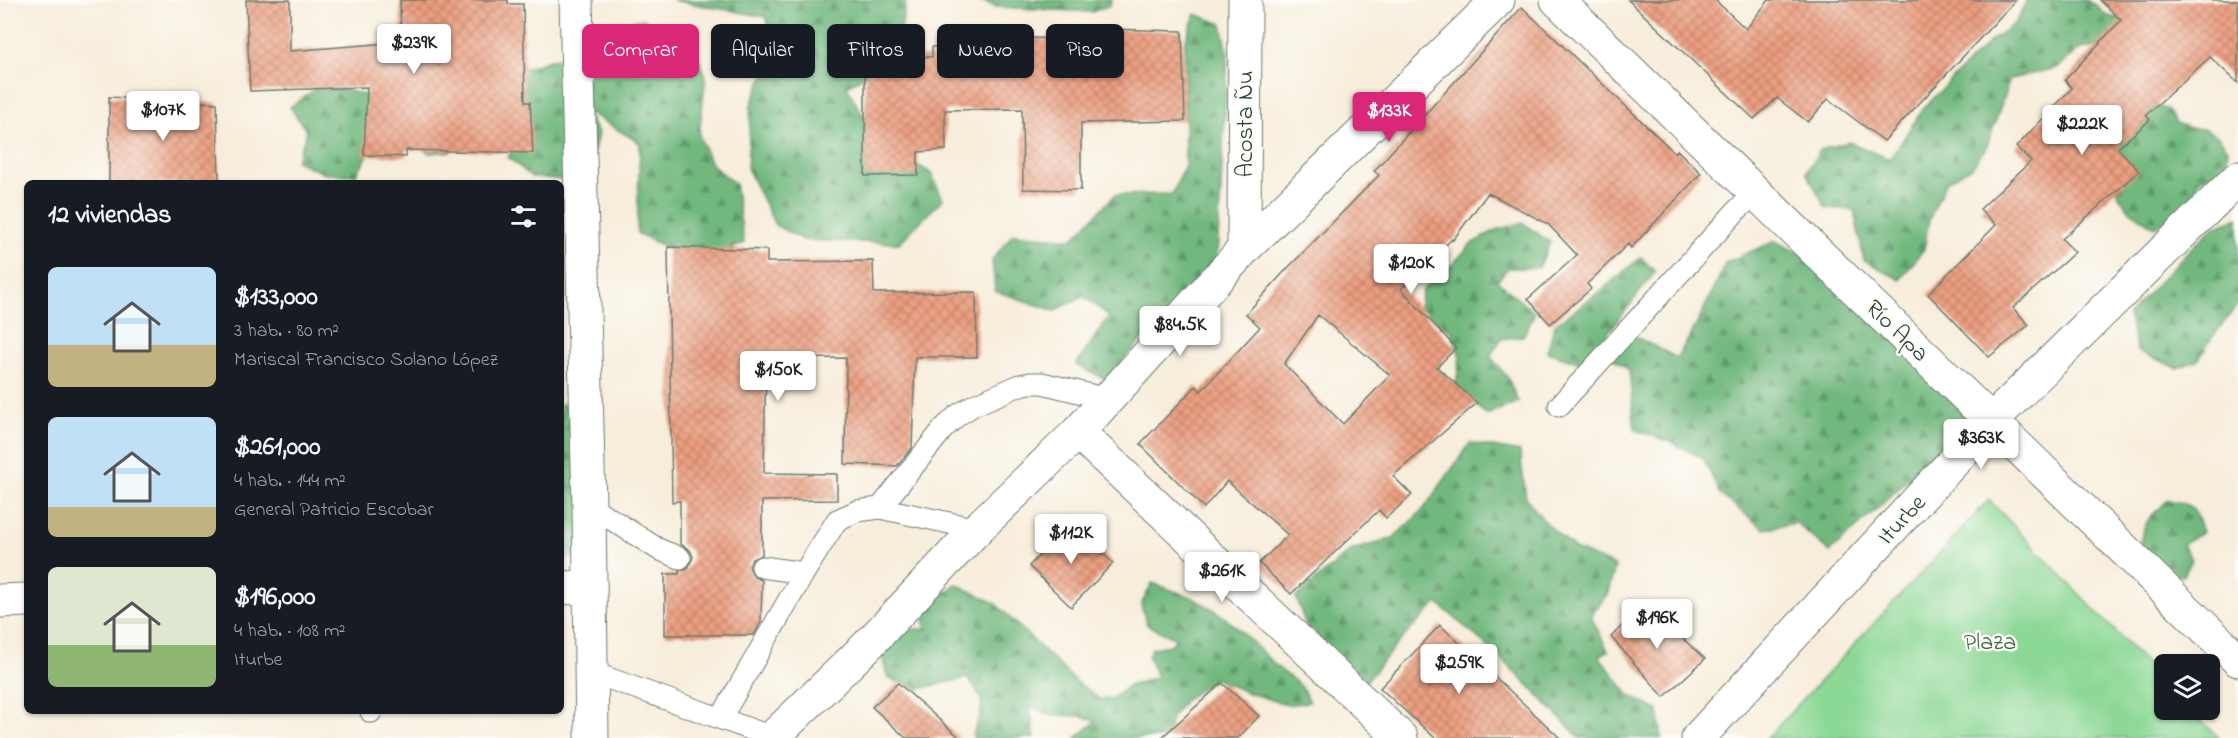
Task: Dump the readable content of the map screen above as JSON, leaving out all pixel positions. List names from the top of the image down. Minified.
{"streets":{"street":["Acosta Ñu","Río Apa","Iturbe"]},"crossings":[["Río Apa","Iturbe"]],"parks":["Plaza"],"page":{"price":["$239K","$107K","$133K","$222K","$120K","$84.5K","$150K","$363K","$112K","$261K","$196K","$259K"],"chip":["Comprar","Alquilar","Filtros","Nuevo","Piso"],"heading":"12 viviendas","list":[{"name":"$133,000","note":"3 hab. · 80 m² · Mariscal Francisco Solano López"},{"name":"$261,000","note":"4 hab. · 144 m² · General Patricio Escobar"},{"name":"$196,000","note":"4 hab. · 108 m² · Iturbe"}]}}
